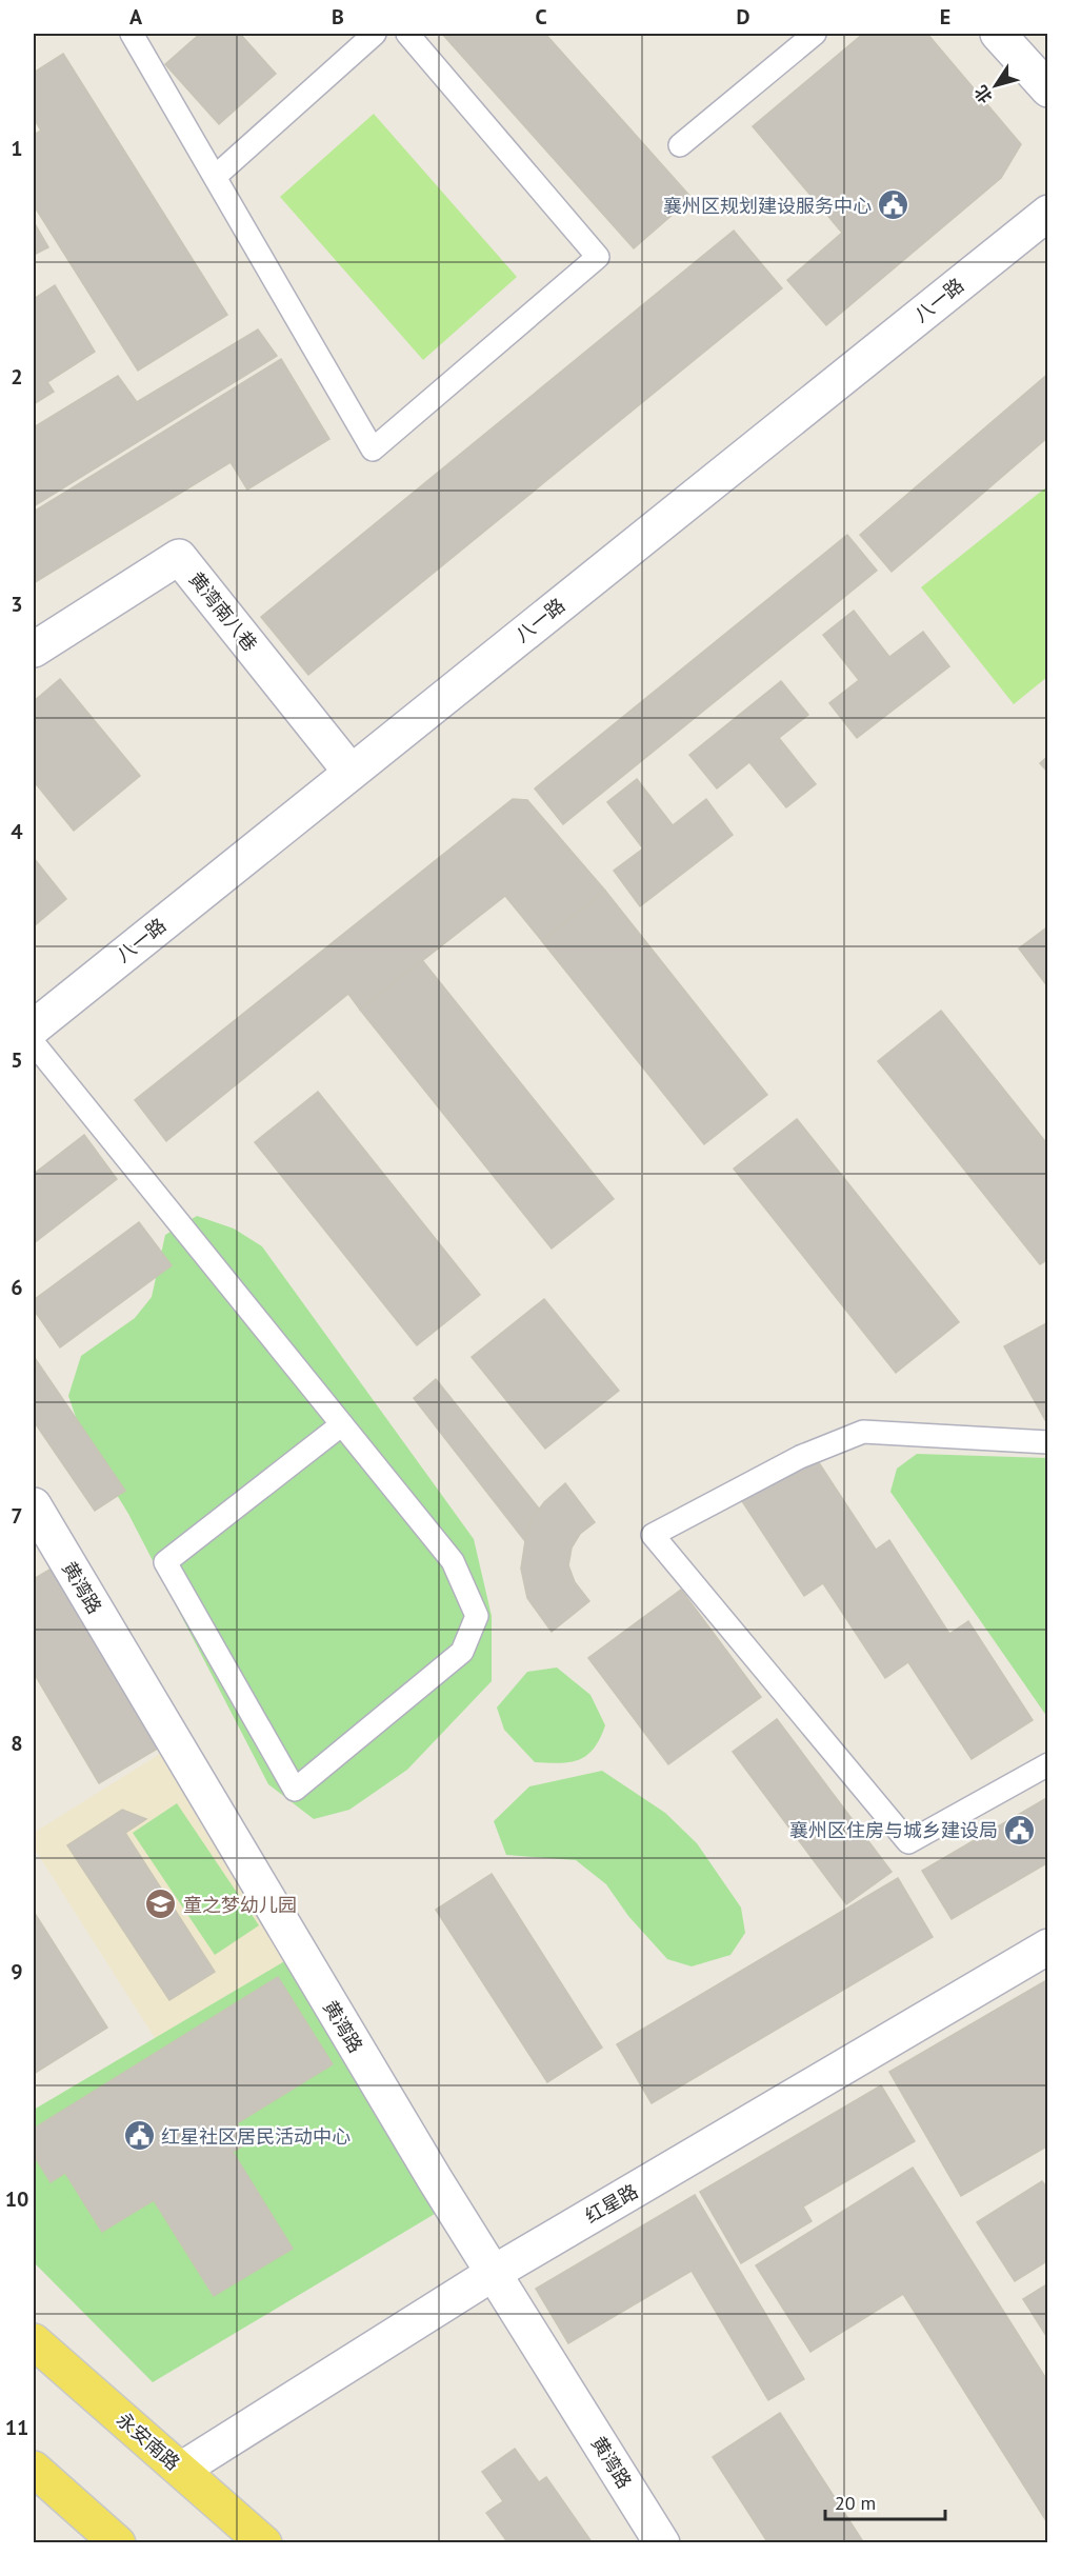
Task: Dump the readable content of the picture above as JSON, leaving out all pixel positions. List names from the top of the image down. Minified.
{"streets":{"main road":["永安南路"],"street":["八一路","黄湾南八巷","黄湾路","红星路"]},"crossings":[["八一路","黄湾南八巷"],["黄湾路","红星路"],["红星路","永安南路"]],"places":{"public building":["襄州区规划建设服务中心","襄州区住房与城乡建设局","红星社区居民活动中心"],"school or university":["童之梦幼儿园"]},"scale_bar":"20 m","north":"bottom left","grid":{"columns":["A","B","C","D","E"],"rows":["1","2","3","4","5","6","7","8","9","10","11"]}}
